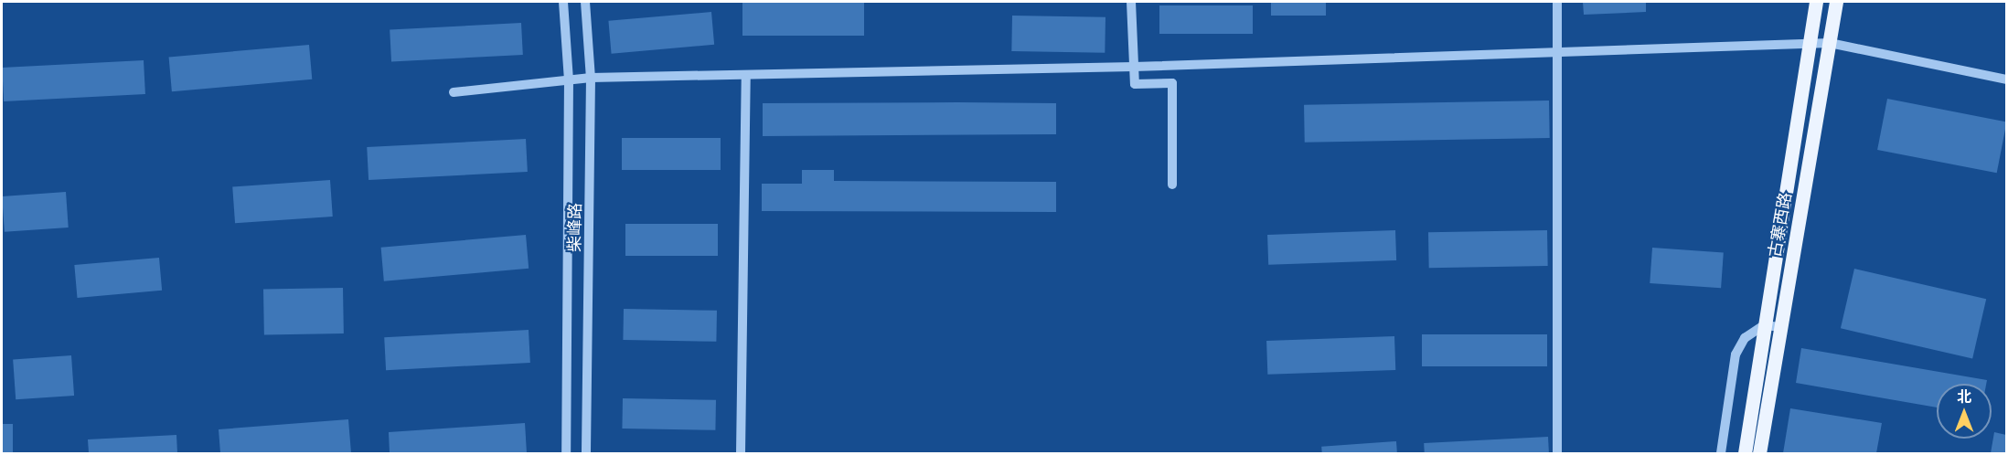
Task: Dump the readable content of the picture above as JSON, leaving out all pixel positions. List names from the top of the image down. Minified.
{"streets":{"main road":["古寨西路"],"street":["柴峰路"]},"north":"top"}
